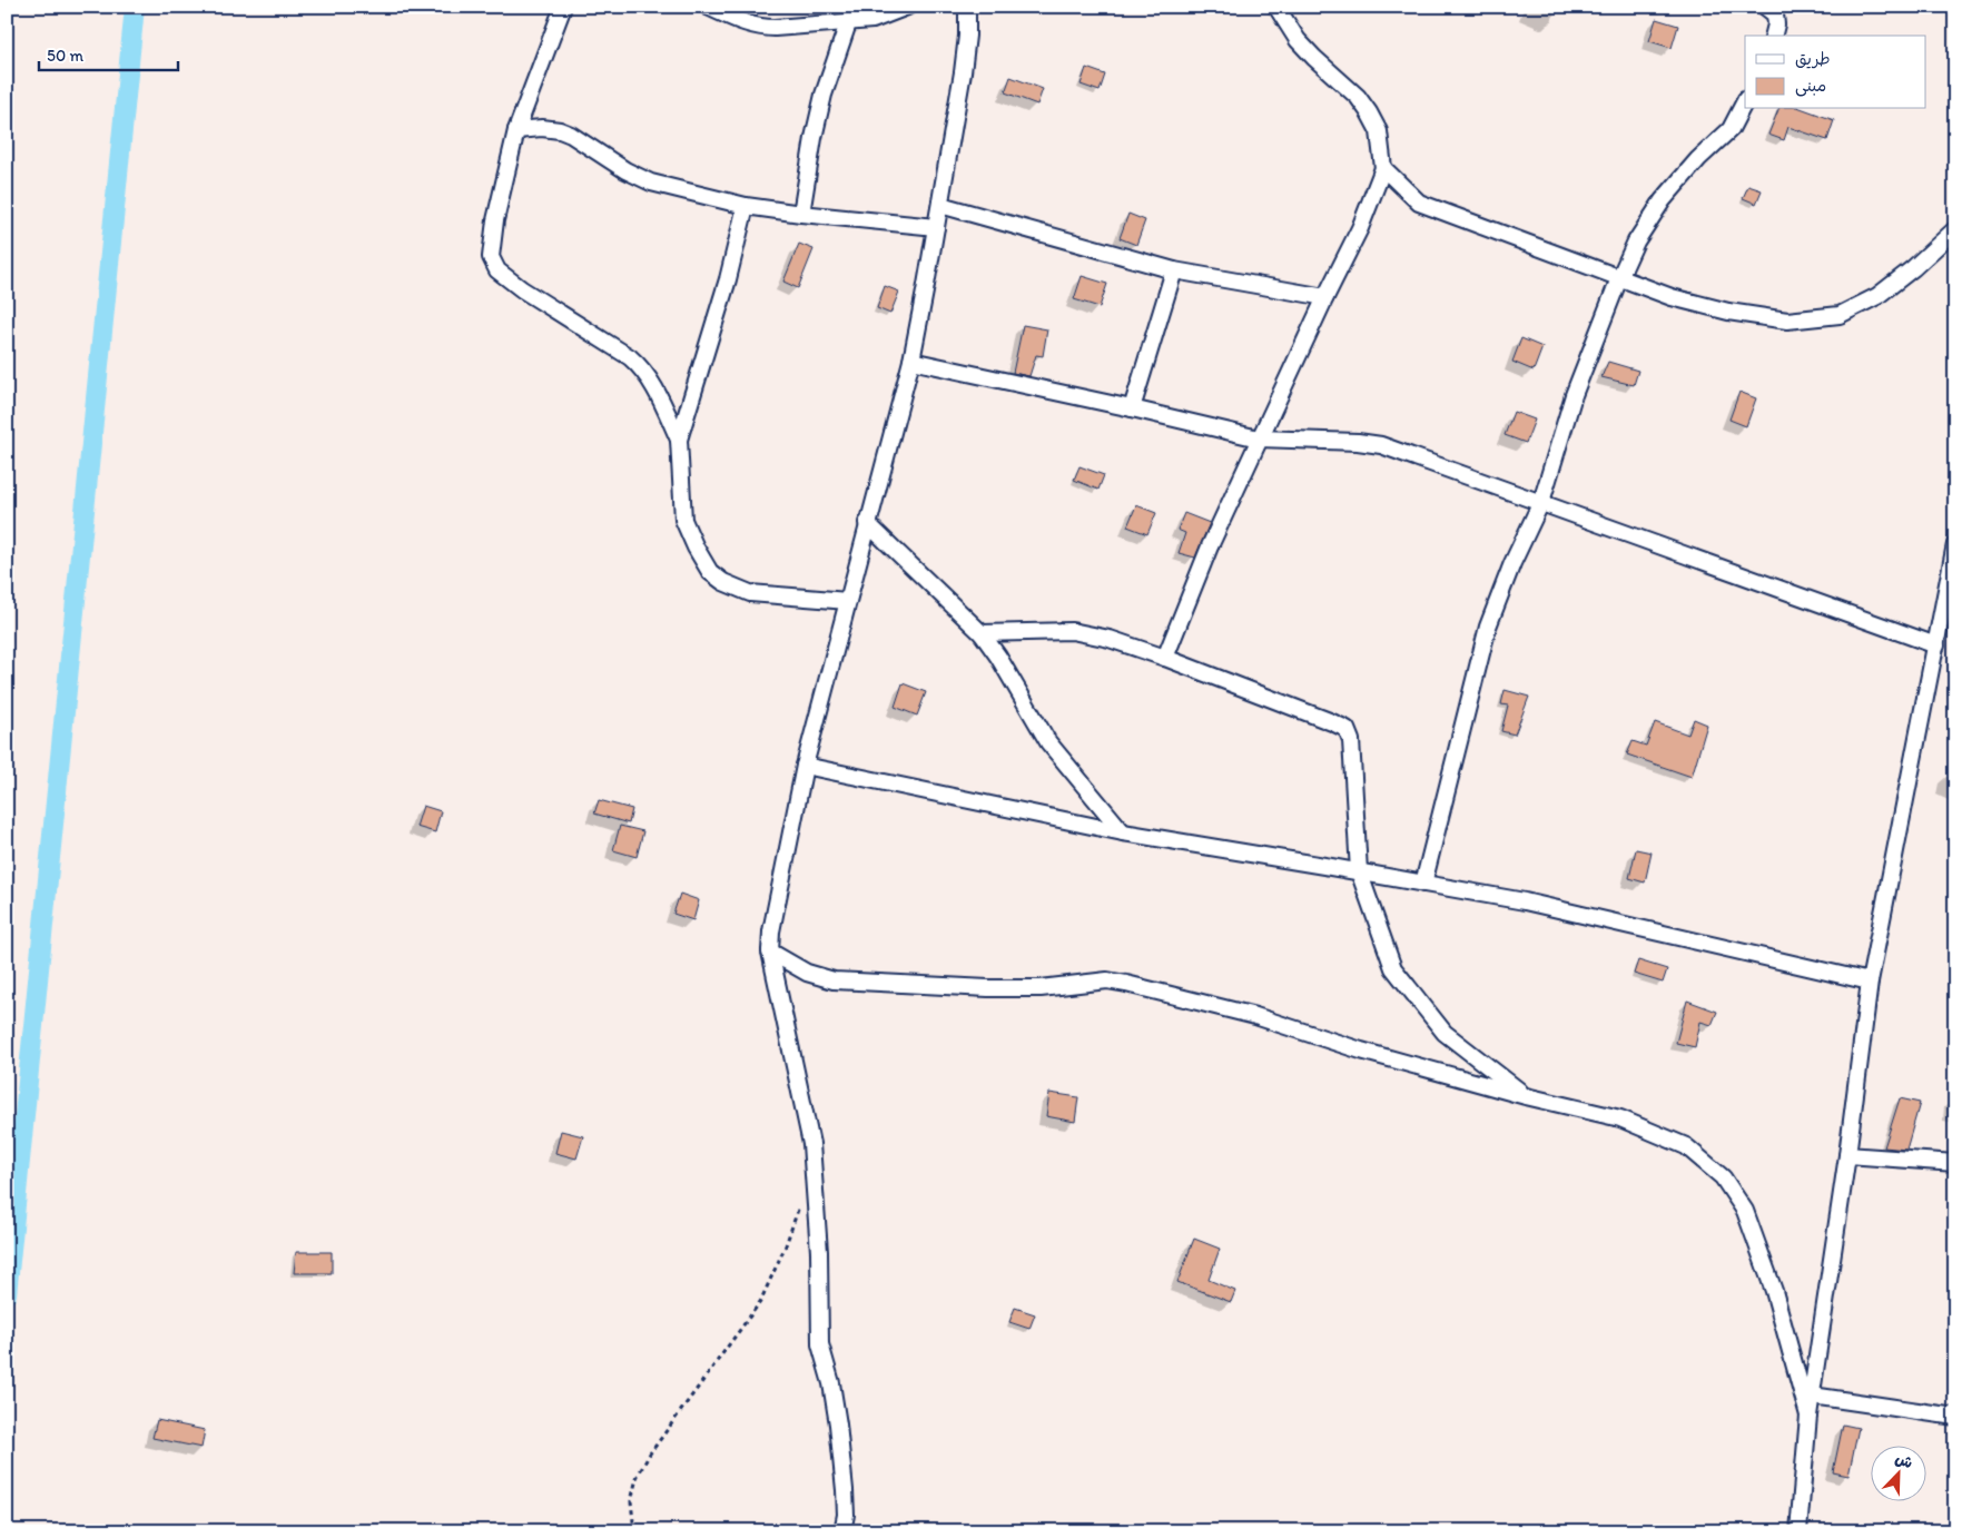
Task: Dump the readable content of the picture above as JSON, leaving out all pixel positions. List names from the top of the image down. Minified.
{"legend":["طريق","مبنى"],"scale_bar":"50 m","north":"top right"}
